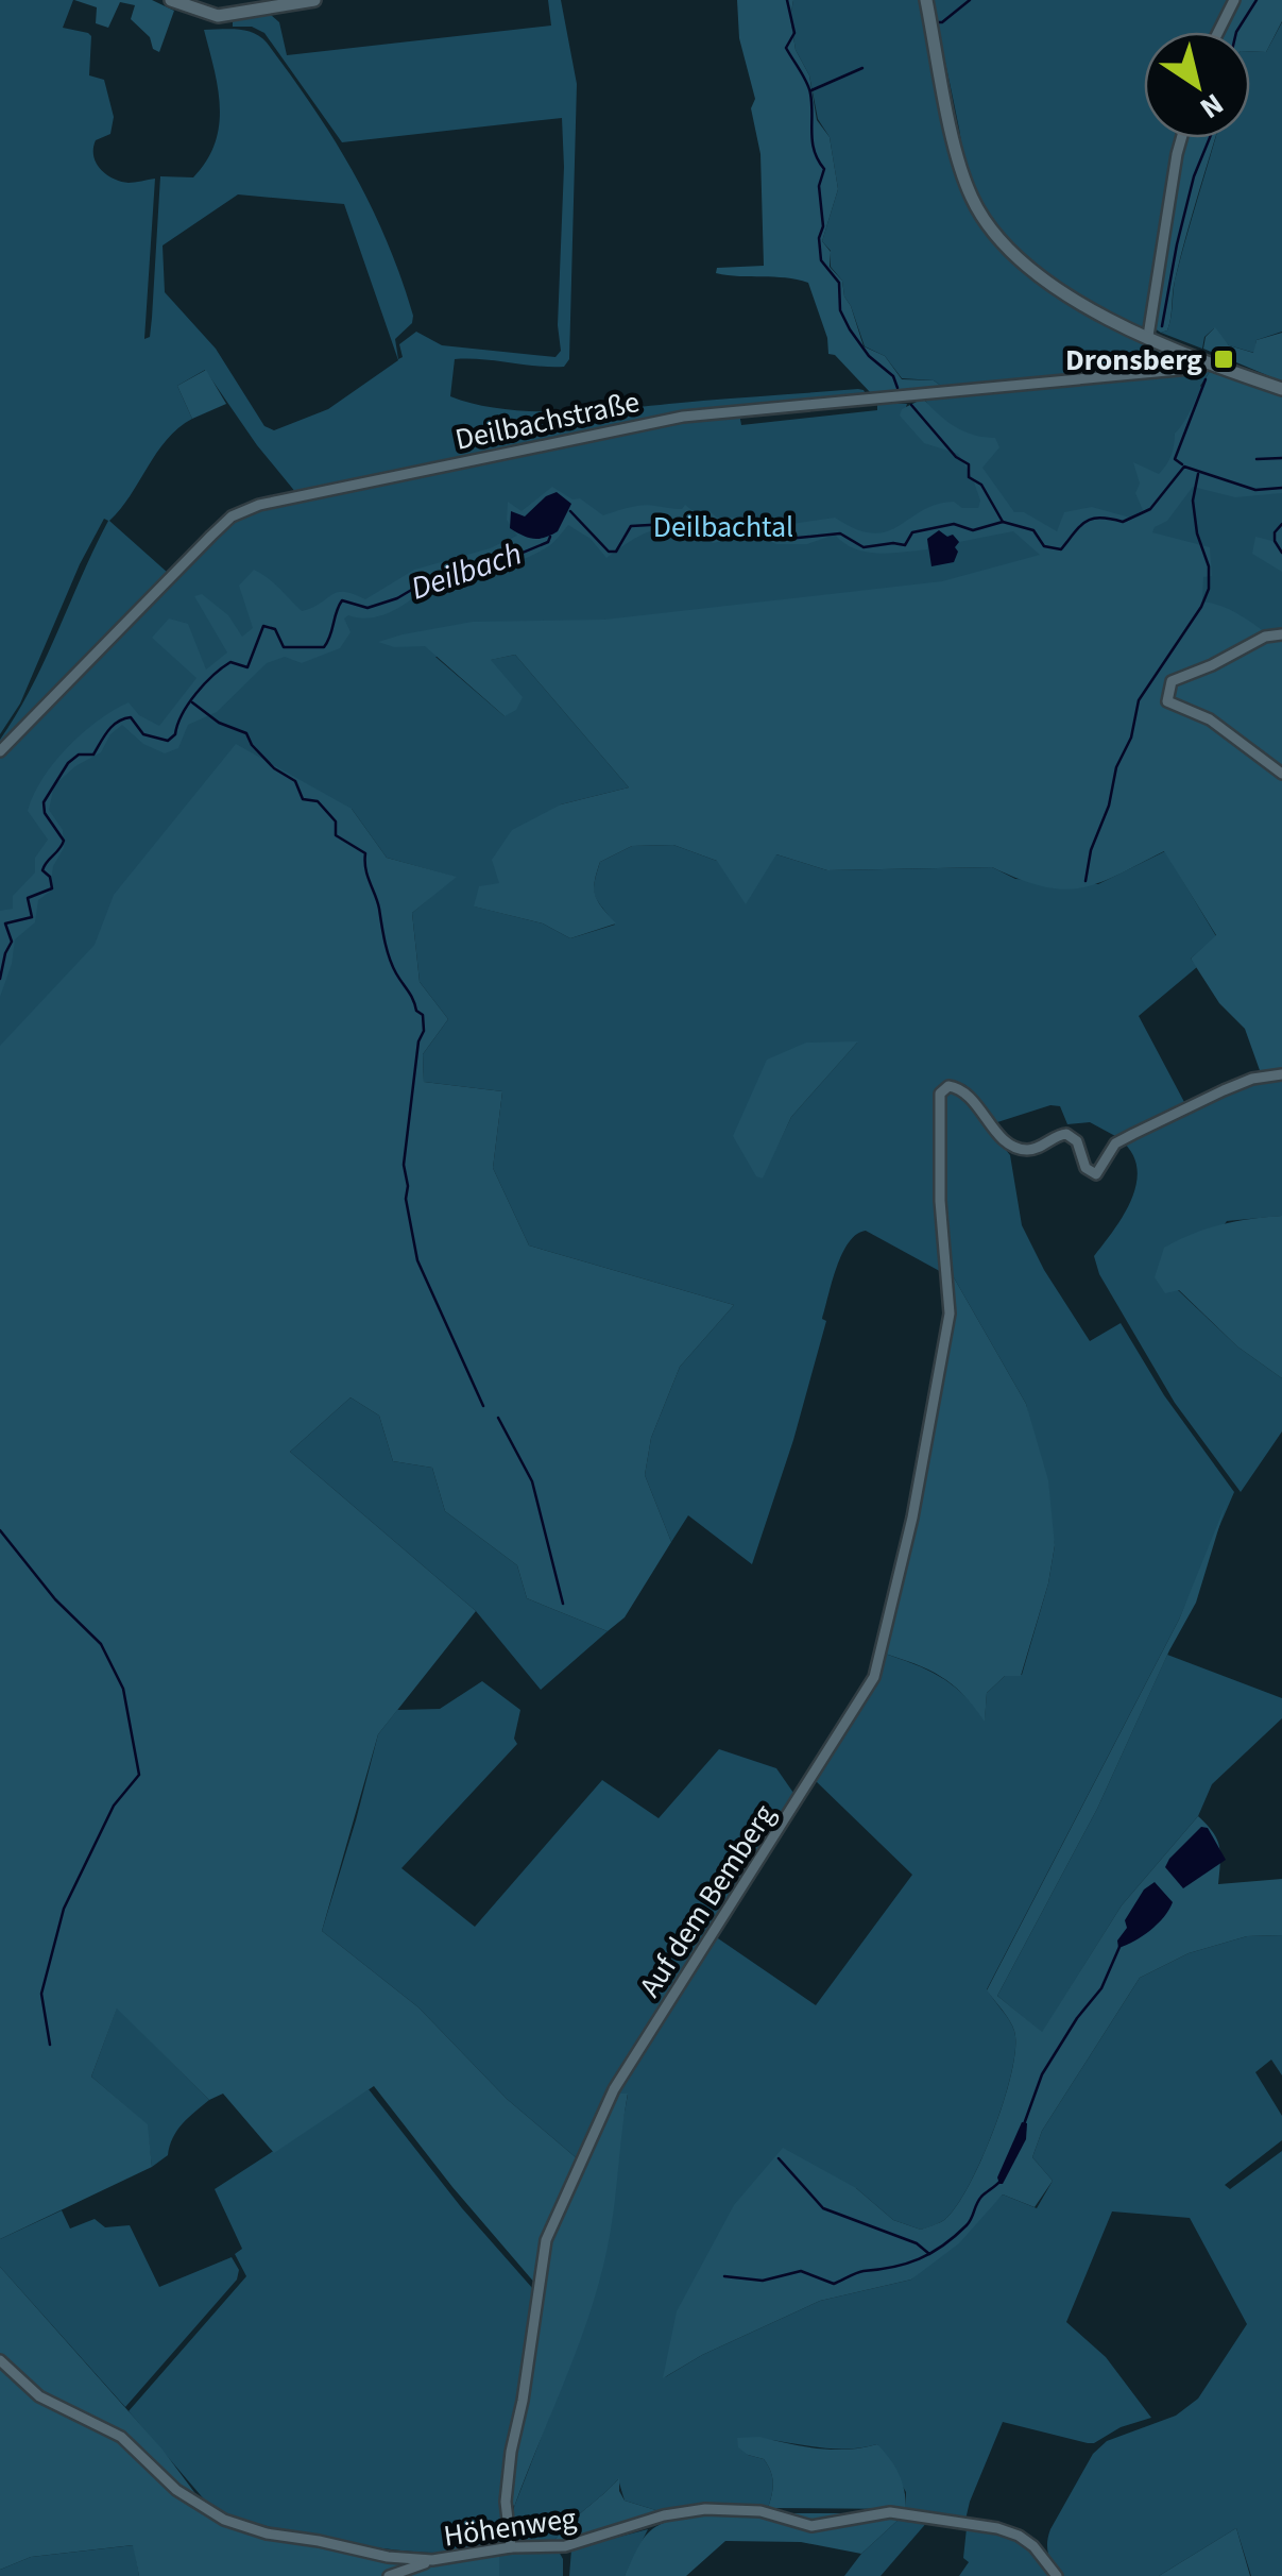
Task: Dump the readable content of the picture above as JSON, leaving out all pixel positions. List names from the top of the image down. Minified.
{"streets":{"street":["Deilbachstraße","Auf dem Bemberg","Höhenweg"]},"crossings":[["Auf dem Bemberg","Höhenweg"]],"water":["Deilbach"],"parks":["Deilbachtal"],"places":{"transit":["Dronsberg"]},"north":"bottom right"}
